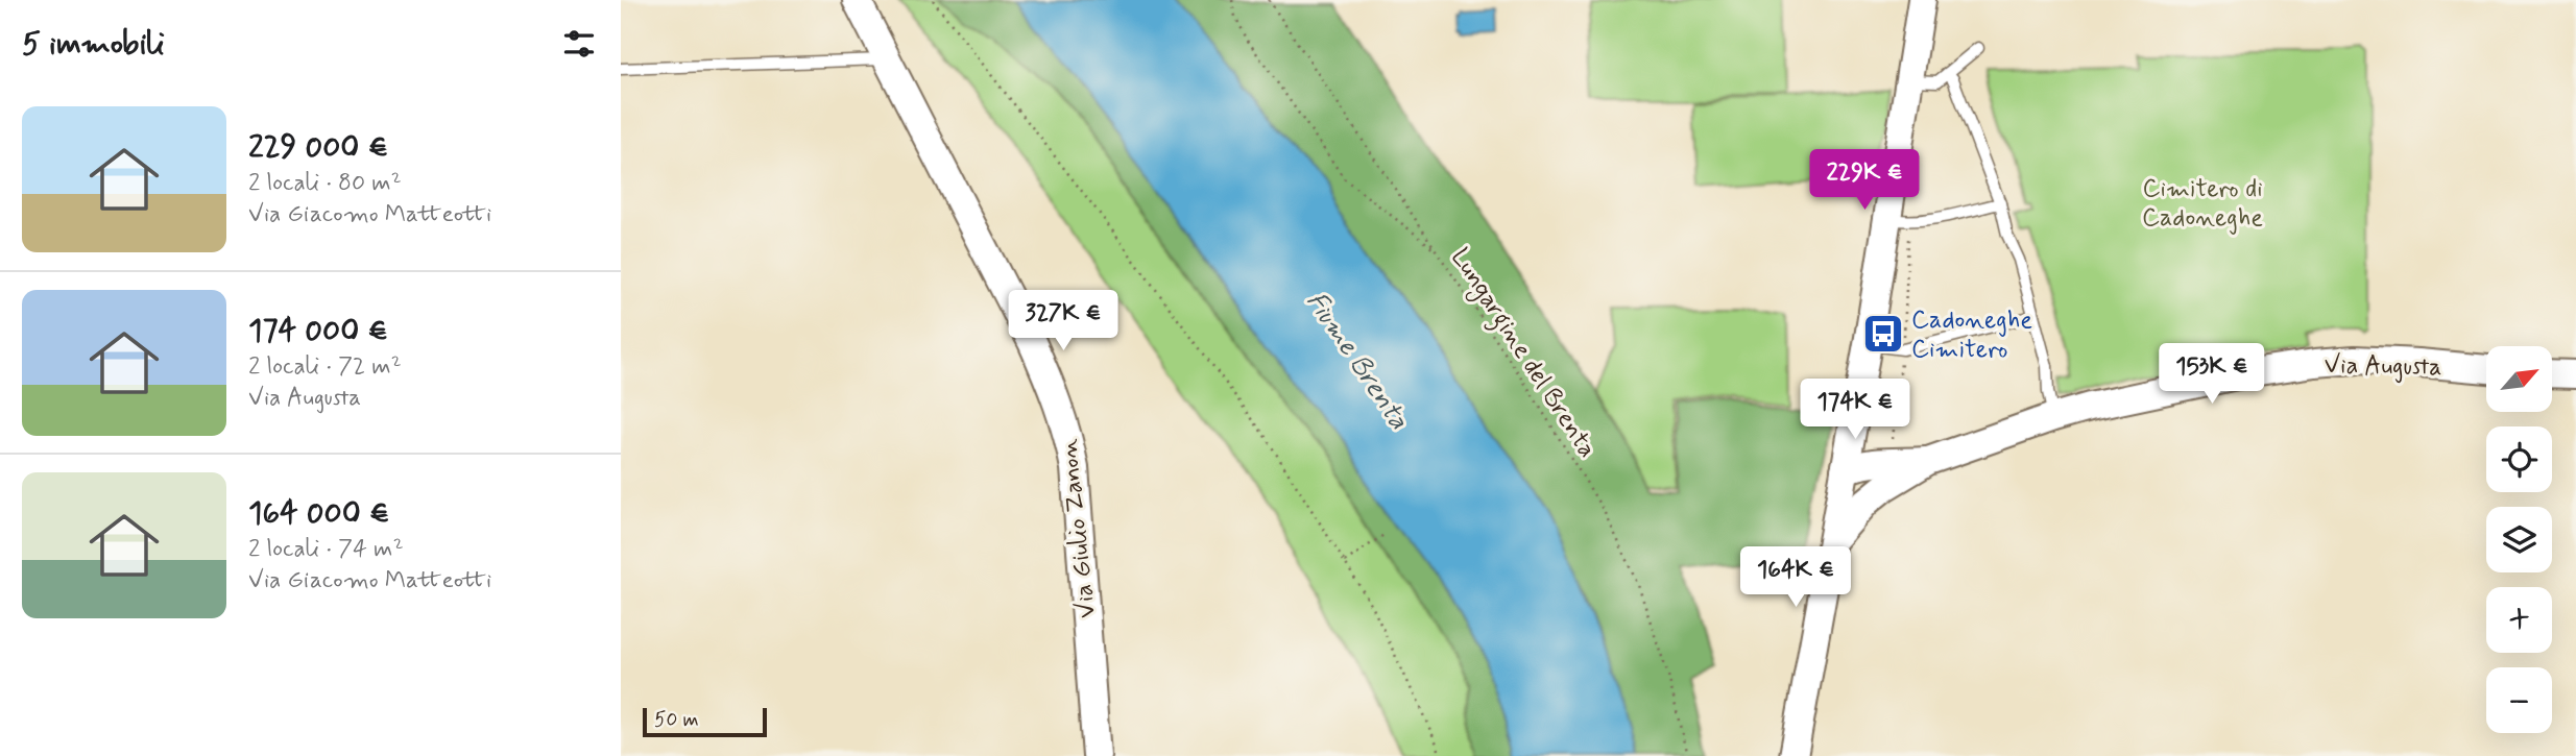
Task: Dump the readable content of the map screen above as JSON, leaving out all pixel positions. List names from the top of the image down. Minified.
{"streets":{"street":["Via Augusta","Via Giulio Zanon"],"path":["Lungargine del Brenta"]},"water":["Fiume Brenta"],"parks":["Cimitero di Cadoneghe"],"places":{"bus stop":["Cadoneghe Cimitero"]},"scale_bar":"50 m","north":"top right","page":{"heading":"5 immobili","list":[{"name":"229 000 €","note":"2 locali · 80 m² · Via Giacomo Matteotti"},{"name":"174 000 €","note":"2 locali · 72 m² · Via Augusta"},{"name":"164 000 €","note":"2 locali · 74 m² · Via Giacomo Matteotti"}],"price":["229K €","327K €","153K €","174K €","164K €"],"map_buttons":["+","−"],"scale":"50 m"}}
